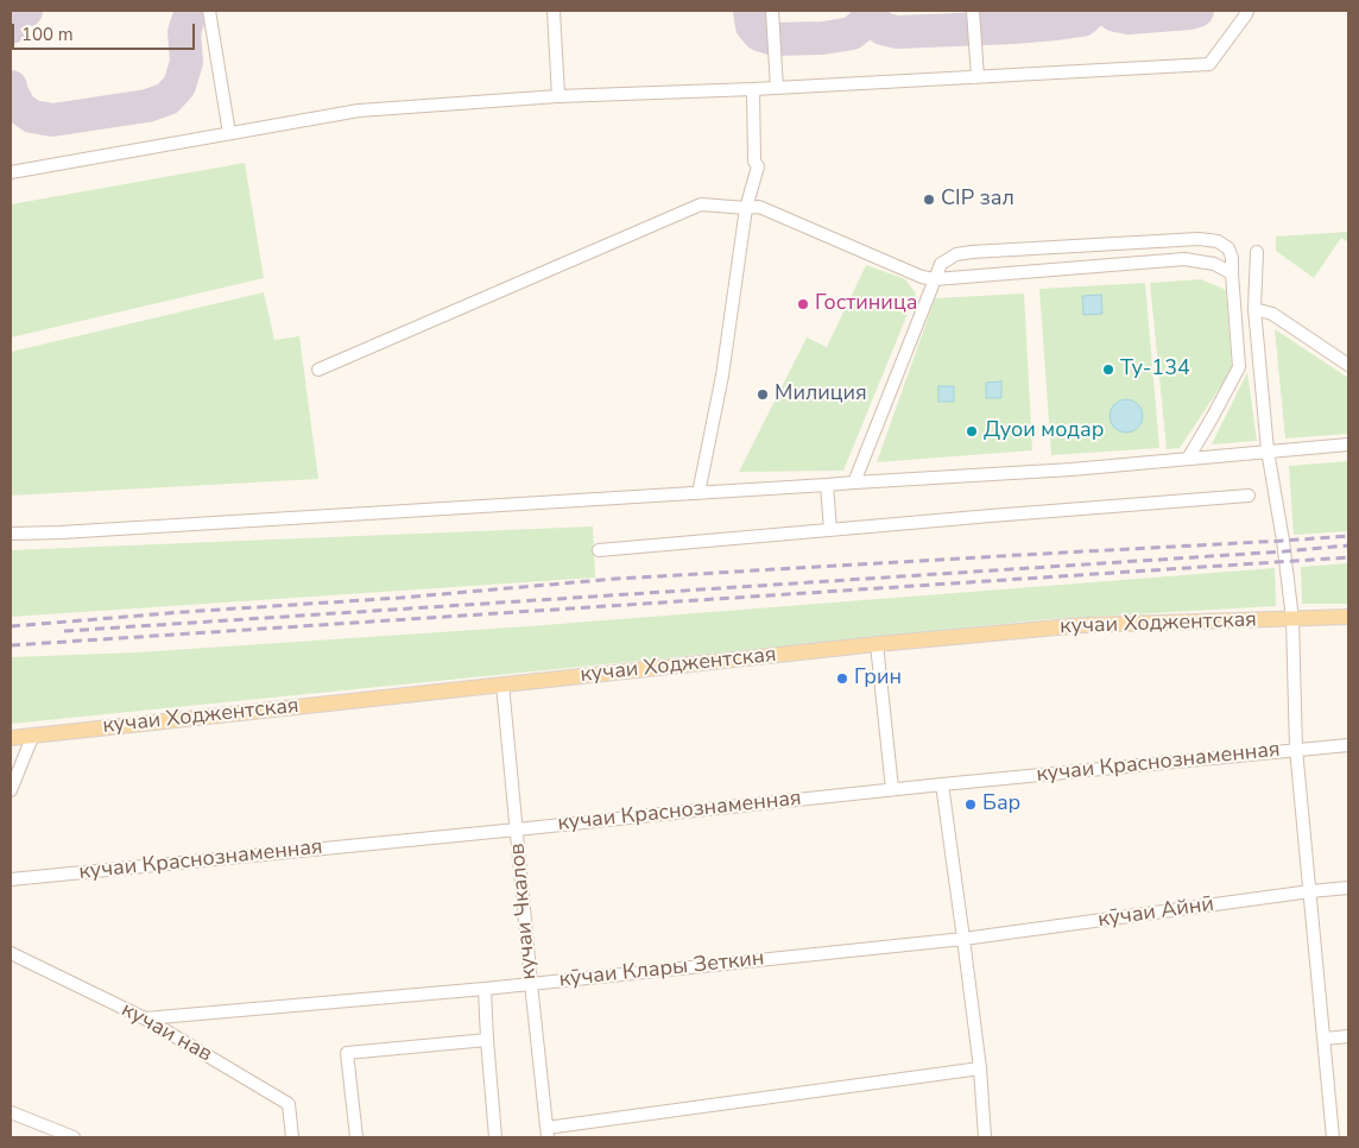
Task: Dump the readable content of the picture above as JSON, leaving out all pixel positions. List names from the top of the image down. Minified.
{"streets":{"main road":["кучаи Ходжентская"],"street":["кучаи Краснознаменная","кучаи Чкалов","кӯчаи Айнӣ","кӯчаи Клары Зеткин","кучаи нав"]},"crossings":[["кучаи Ходжентская","кучаи Чкалов"],["кучаи Краснознаменная","кучаи Чкалов"],["кучаи Чкалов","кӯчаи Клары Зеткин"],["кӯчаи Айнӣ","кӯчаи Клары Зеткин"],["кӯчаи Клары Зеткин","кучаи нав"]],"places":["CIP зал","Гостиница","Ту-134","Милиция","Дуои модар","Грин","Бар"],"scale_bar":"100 m"}
